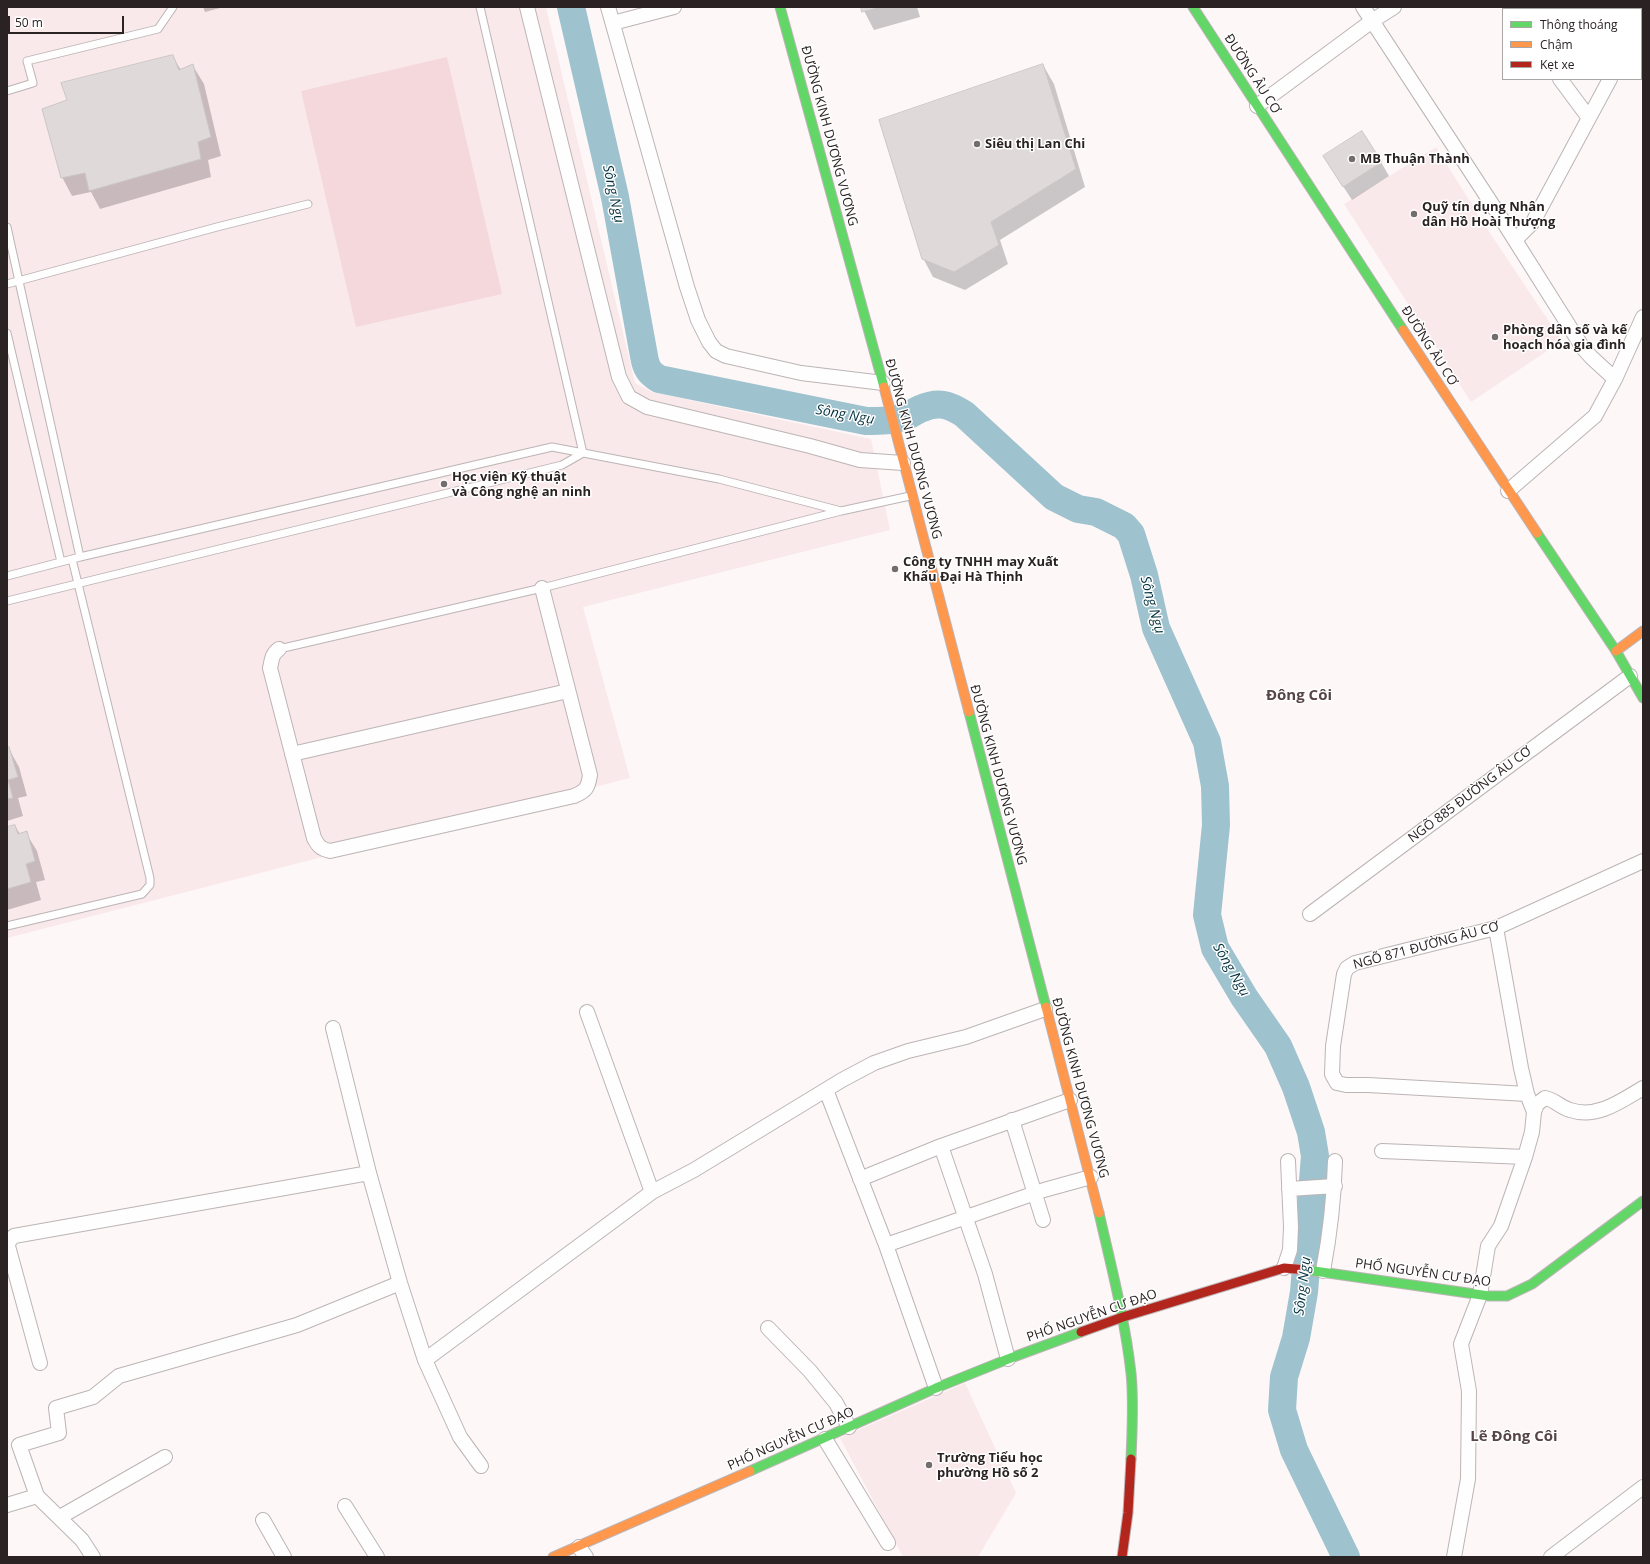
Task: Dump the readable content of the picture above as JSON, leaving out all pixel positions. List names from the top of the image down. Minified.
{"streets":{"main road":["ĐƯỜNG ÂU CƠ","ĐƯỜNG KINH DƯƠNG VƯƠNG","PHỐ NGUYỄN CƯ ĐẠO"],"street":["NGÕ 885 ĐƯỜNG ÂU CƠ","NGÕ 871 ĐƯỜNG ÂU CƠ"]},"crossings":[["ĐƯỜNG ÂU CƠ","NGÕ 885 ĐƯỜNG ÂU CƠ"],["ĐƯỜNG KINH DƯƠNG VƯƠNG","PHỐ NGUYỄN CƯ ĐẠO"]],"districts":["Đông Côi","Lẽ Đông Côi"],"water":["Sông Ngụ"],"places":["Siêu thị Lan Chi","MB Thuận Thành","Quỹ tín dụng Nhân dân Hồ Hoài Thượng","Phòng dân số và kế hoạch hóa gia đình","Học viện Kỹ thuật và Công nghệ an ninh","Công ty TNHH may Xuất Khẩu Đại Hà Thịnh","Trường Tiểu học phường Hồ số 2"],"legend":["Thông thoáng","Chậm","Kẹt xe"],"scale_bar":"50 m"}
